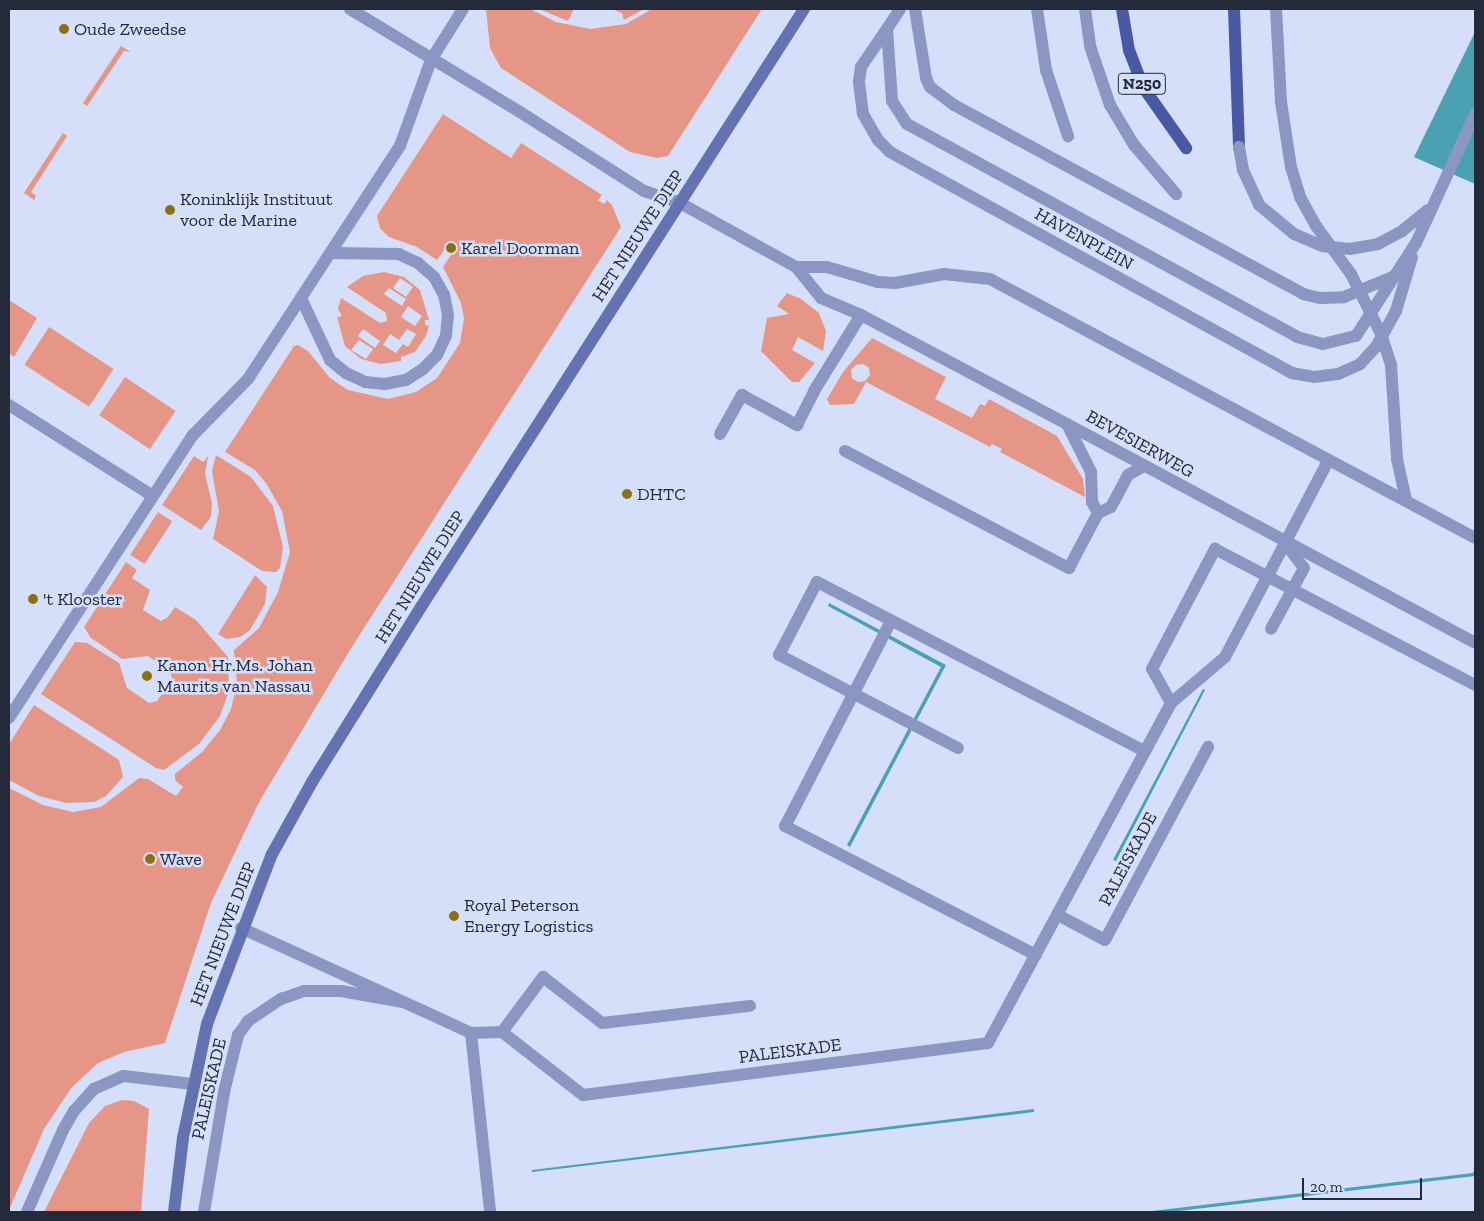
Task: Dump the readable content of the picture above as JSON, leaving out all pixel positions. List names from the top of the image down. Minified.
{"streets":{"main road":["N250","HAVENPLEIN"],"street":["HET NIEUWE DIEP","BEVESIERWEG","PALEISKADE"]},"crossings":[["HET NIEUWE DIEP","BEVESIERWEG"],["HET NIEUWE DIEP","PALEISKADE"],["BEVESIERWEG","PALEISKADE"]],"places":["Oude Zweedse","Koninklijk Instituut voor de Marine","Karel Doorman","DHTC","'t Klooster","Kanon Hr.Ms. Johan Maurits van Nassau","Wave","Royal Peterson Energy Logistics"],"scale_bar":"20 m"}
